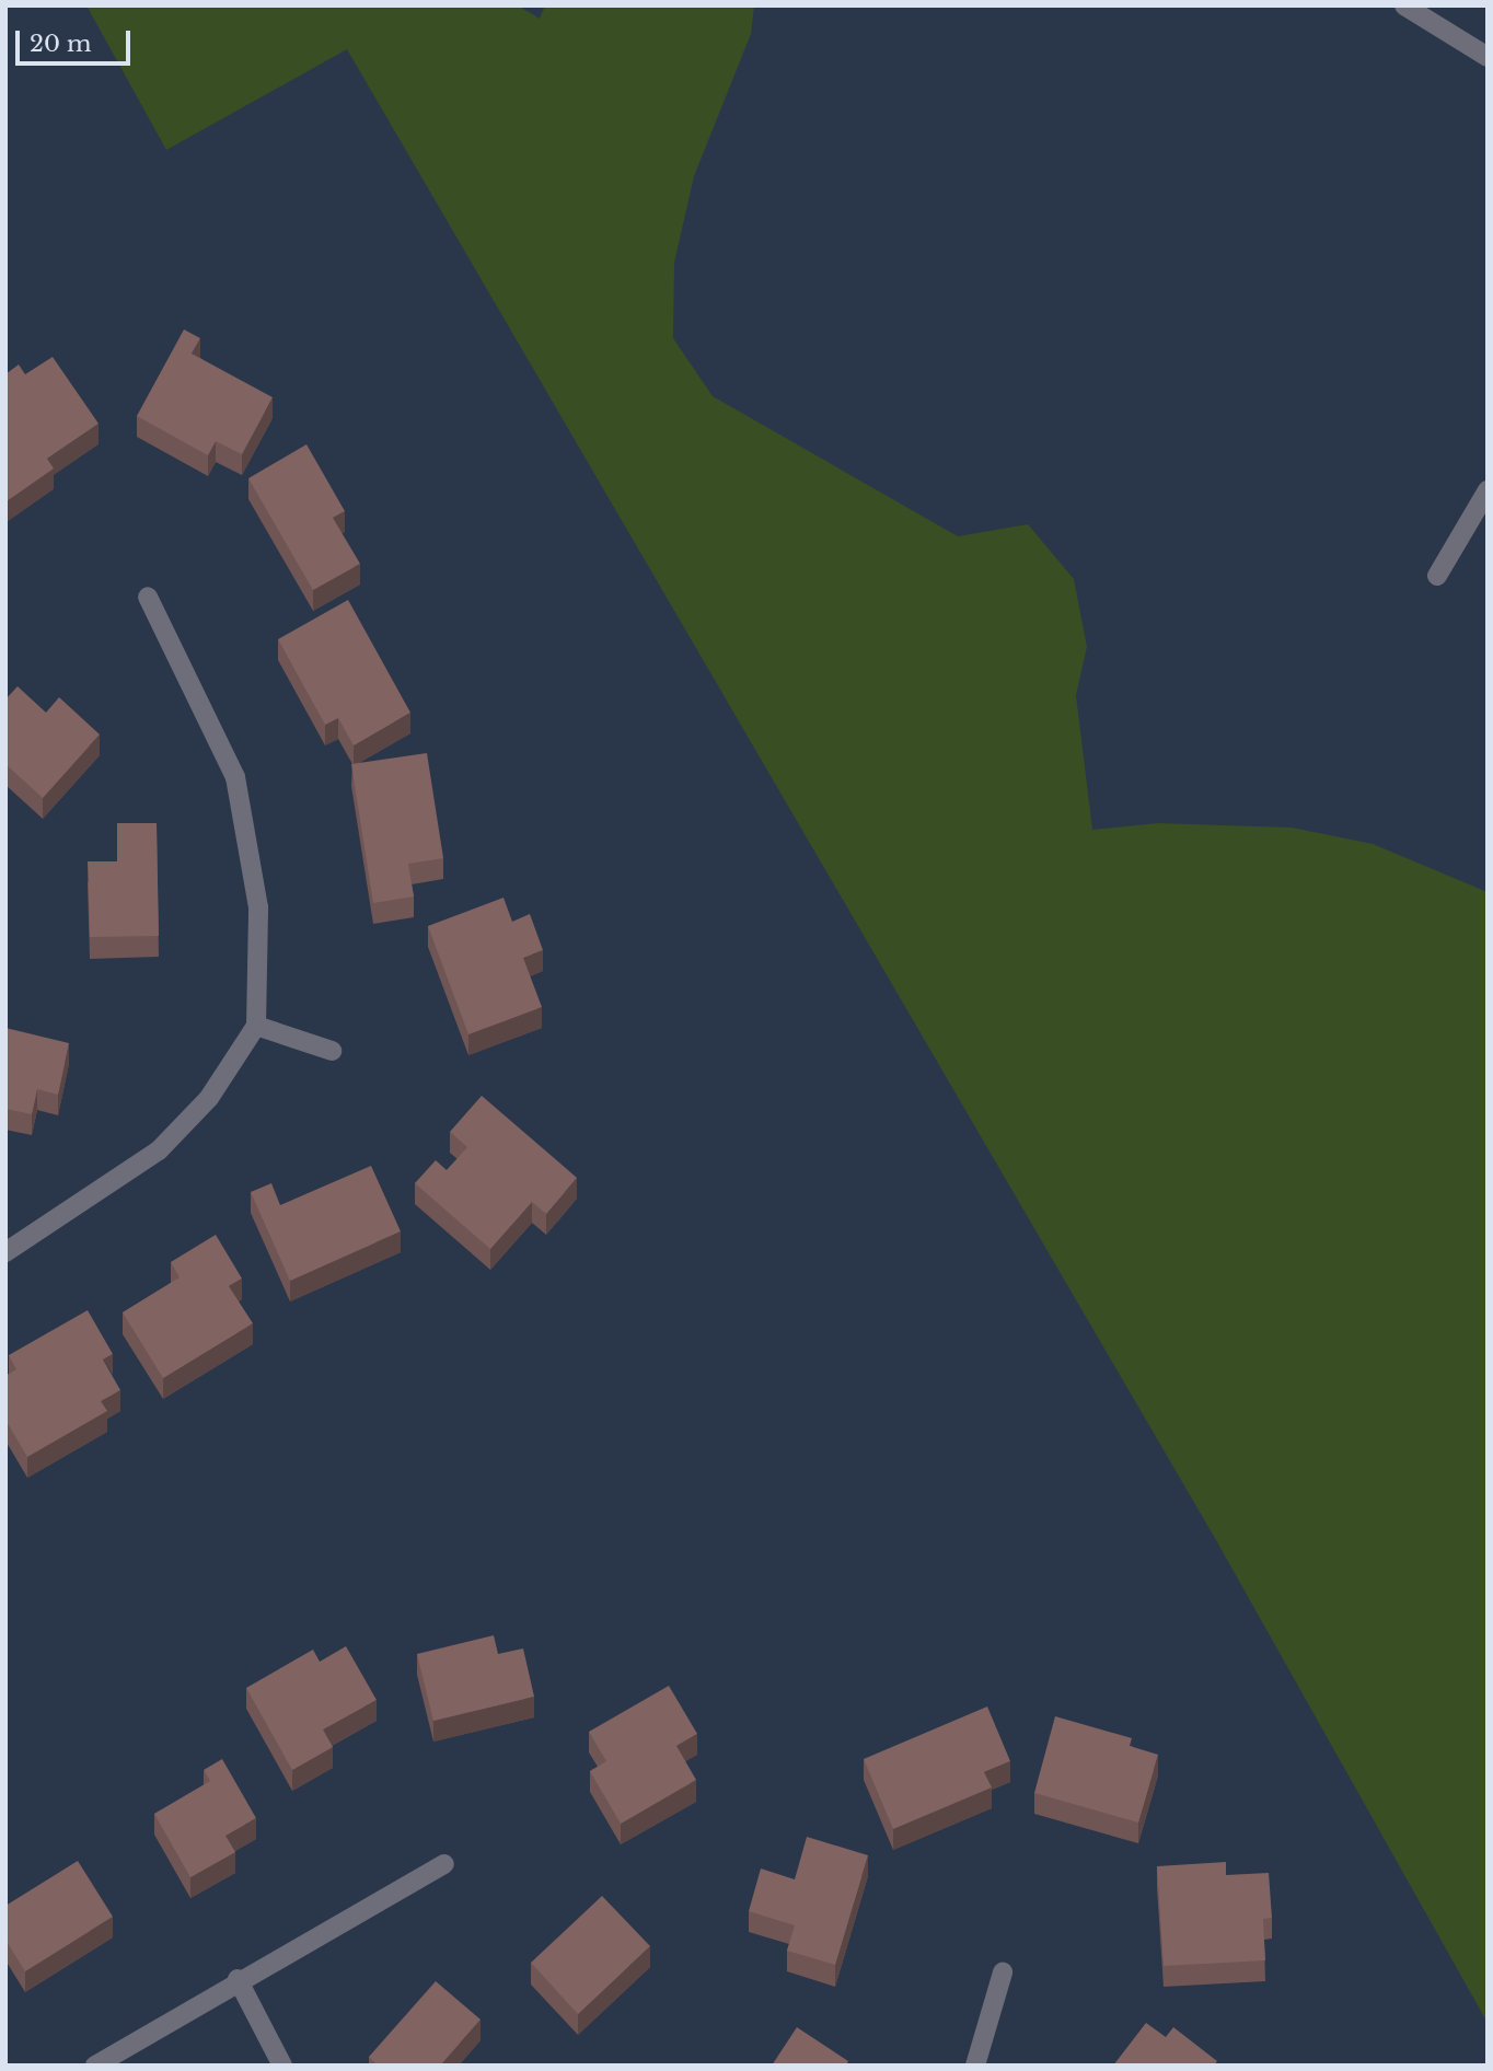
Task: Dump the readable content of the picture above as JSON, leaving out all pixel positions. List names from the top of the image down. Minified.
{"scale_bar":"20 m"}
